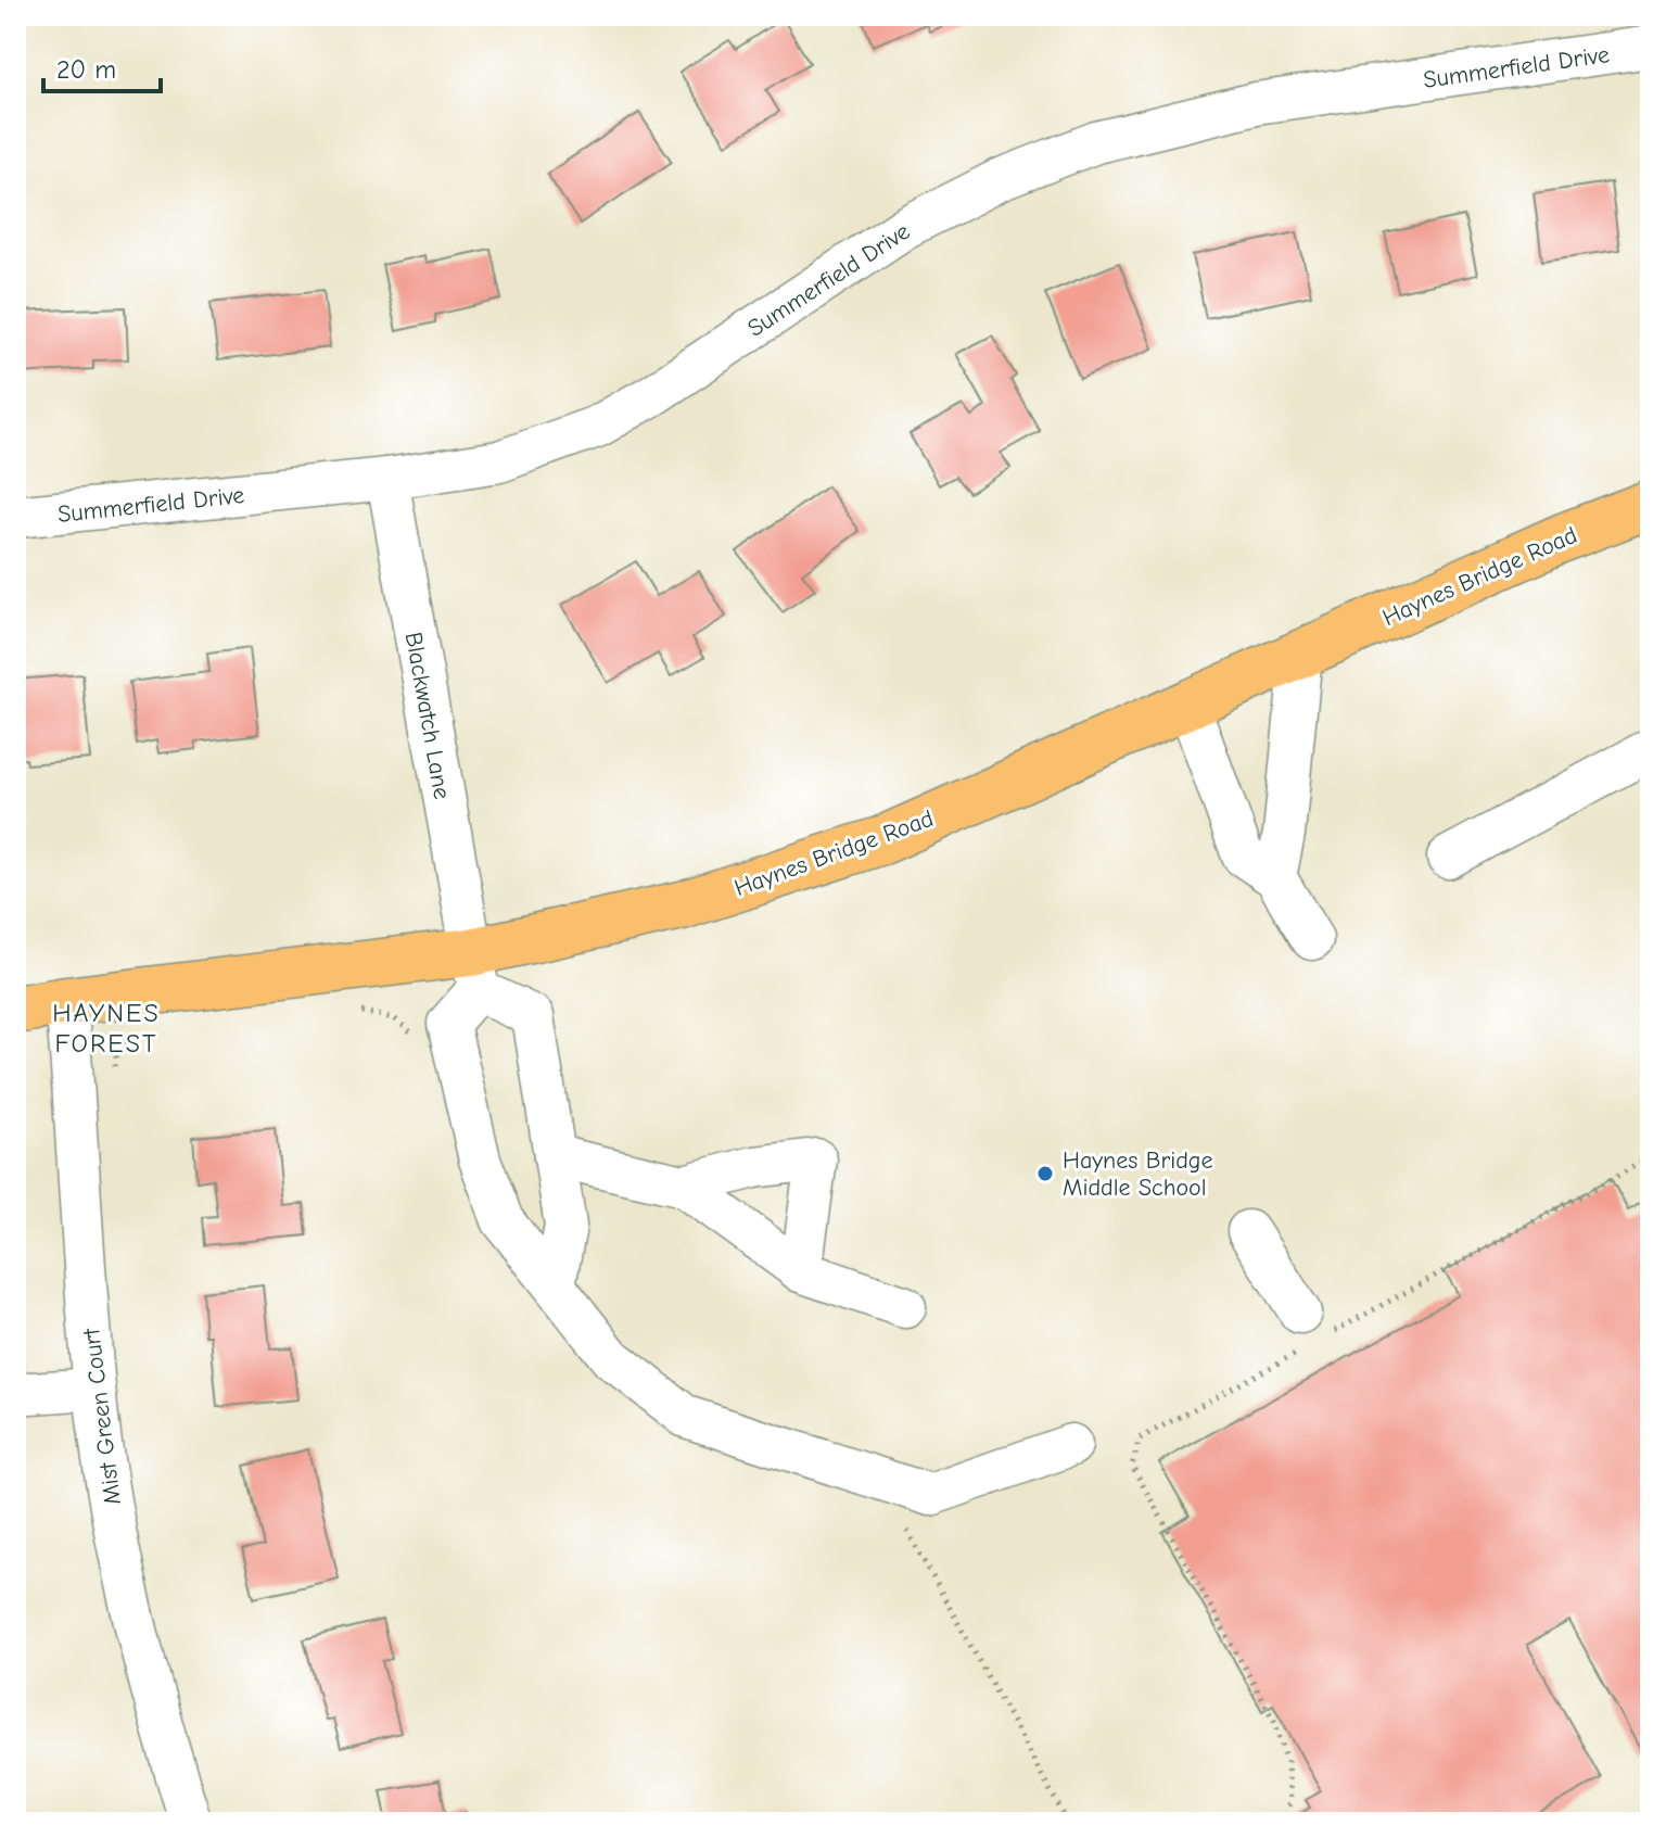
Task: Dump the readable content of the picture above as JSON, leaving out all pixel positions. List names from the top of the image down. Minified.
{"streets":{"main road":["Haynes Bridge Road"],"street":["Summerfield Drive","Blackwatch Lane","Mist Green Court"]},"crossings":[["Summerfield Drive","Blackwatch Lane"],["Haynes Bridge Road","Blackwatch Lane"],["Haynes Bridge Road","Mist Green Court"]],"districts":["HAYNES FOREST"],"places":["Haynes Bridge Middle School"],"scale_bar":"20 m"}
